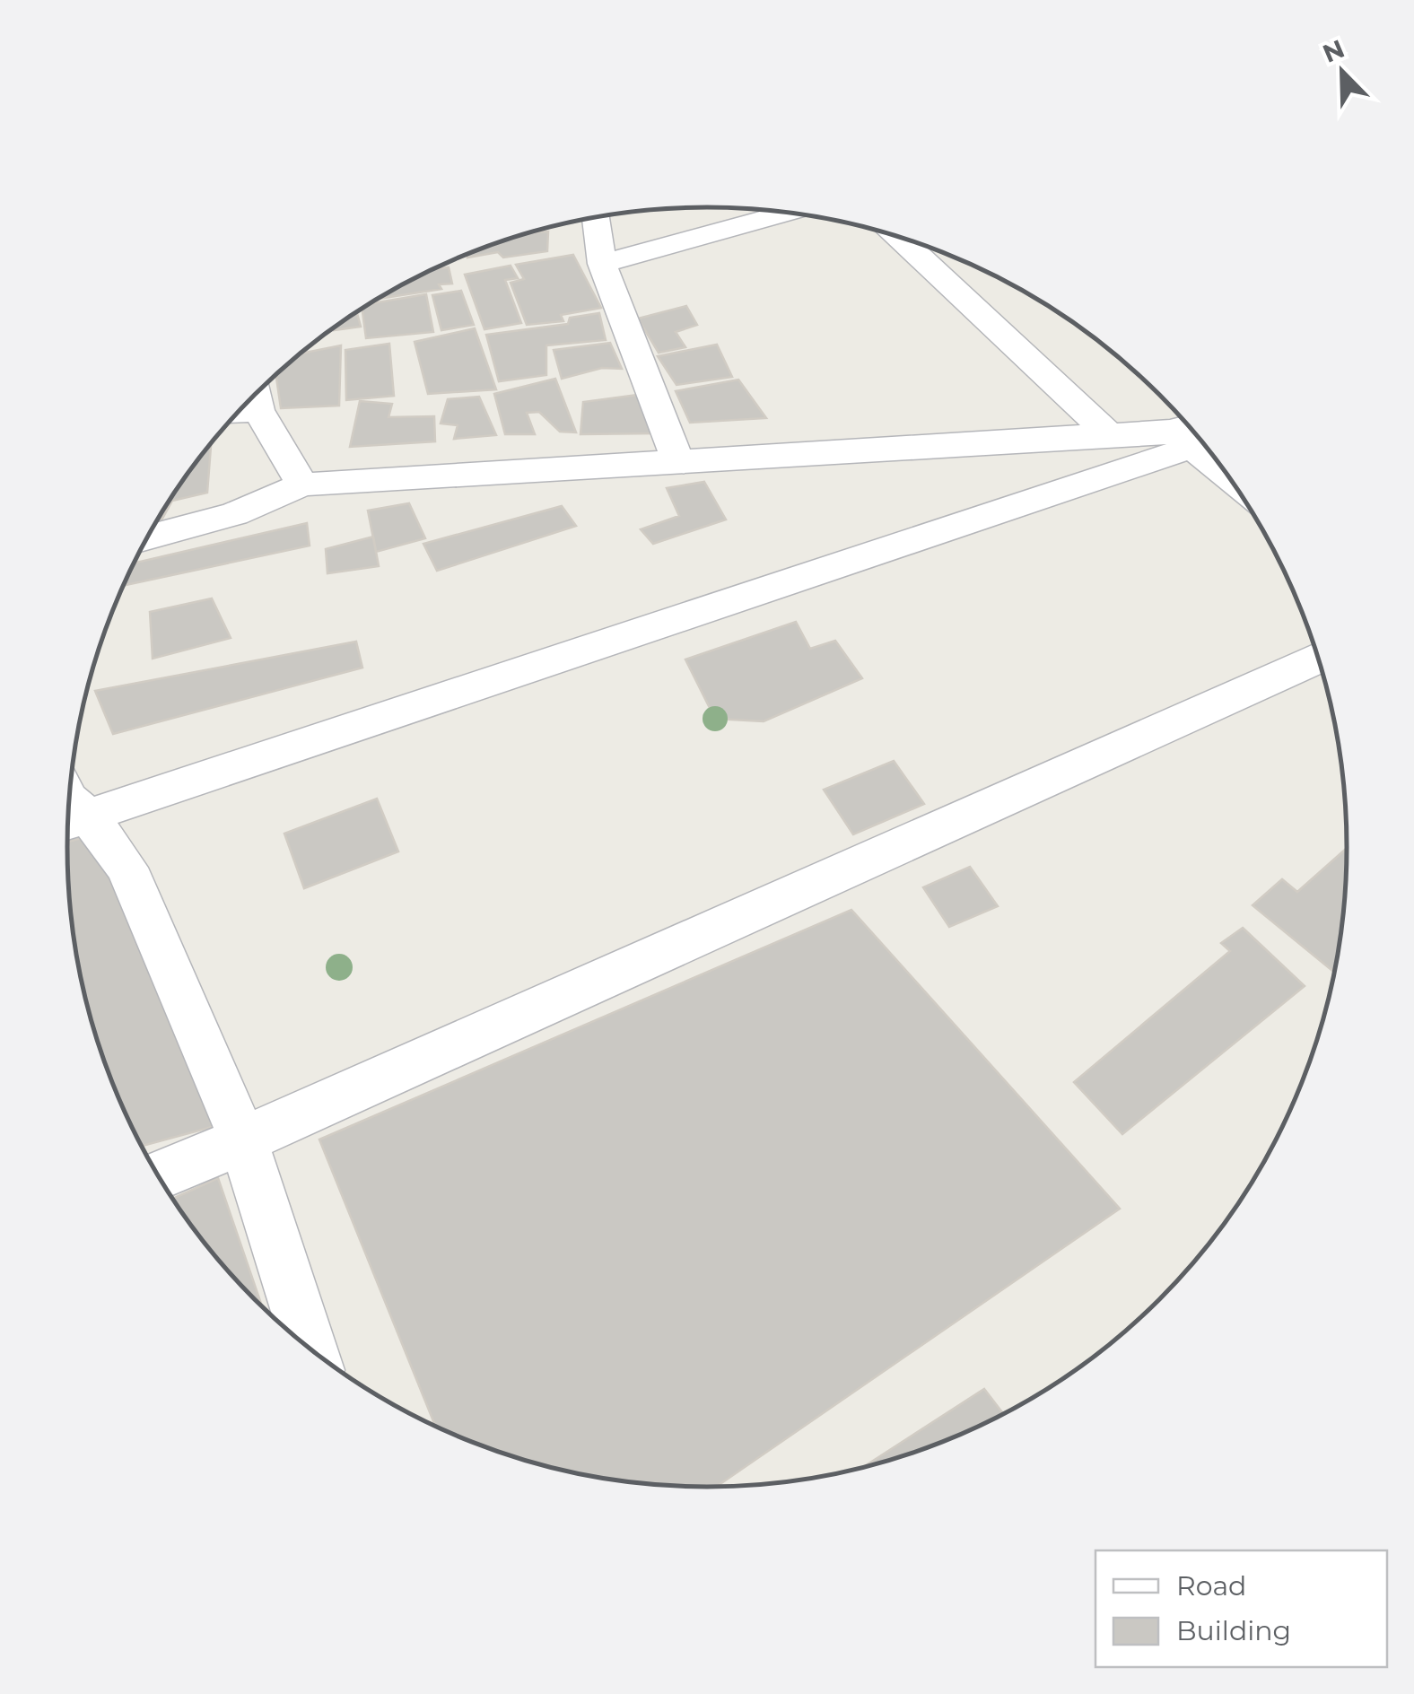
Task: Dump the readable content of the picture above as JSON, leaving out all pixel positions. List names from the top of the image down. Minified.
{"legend":["Road","Building"],"north":"top left"}
